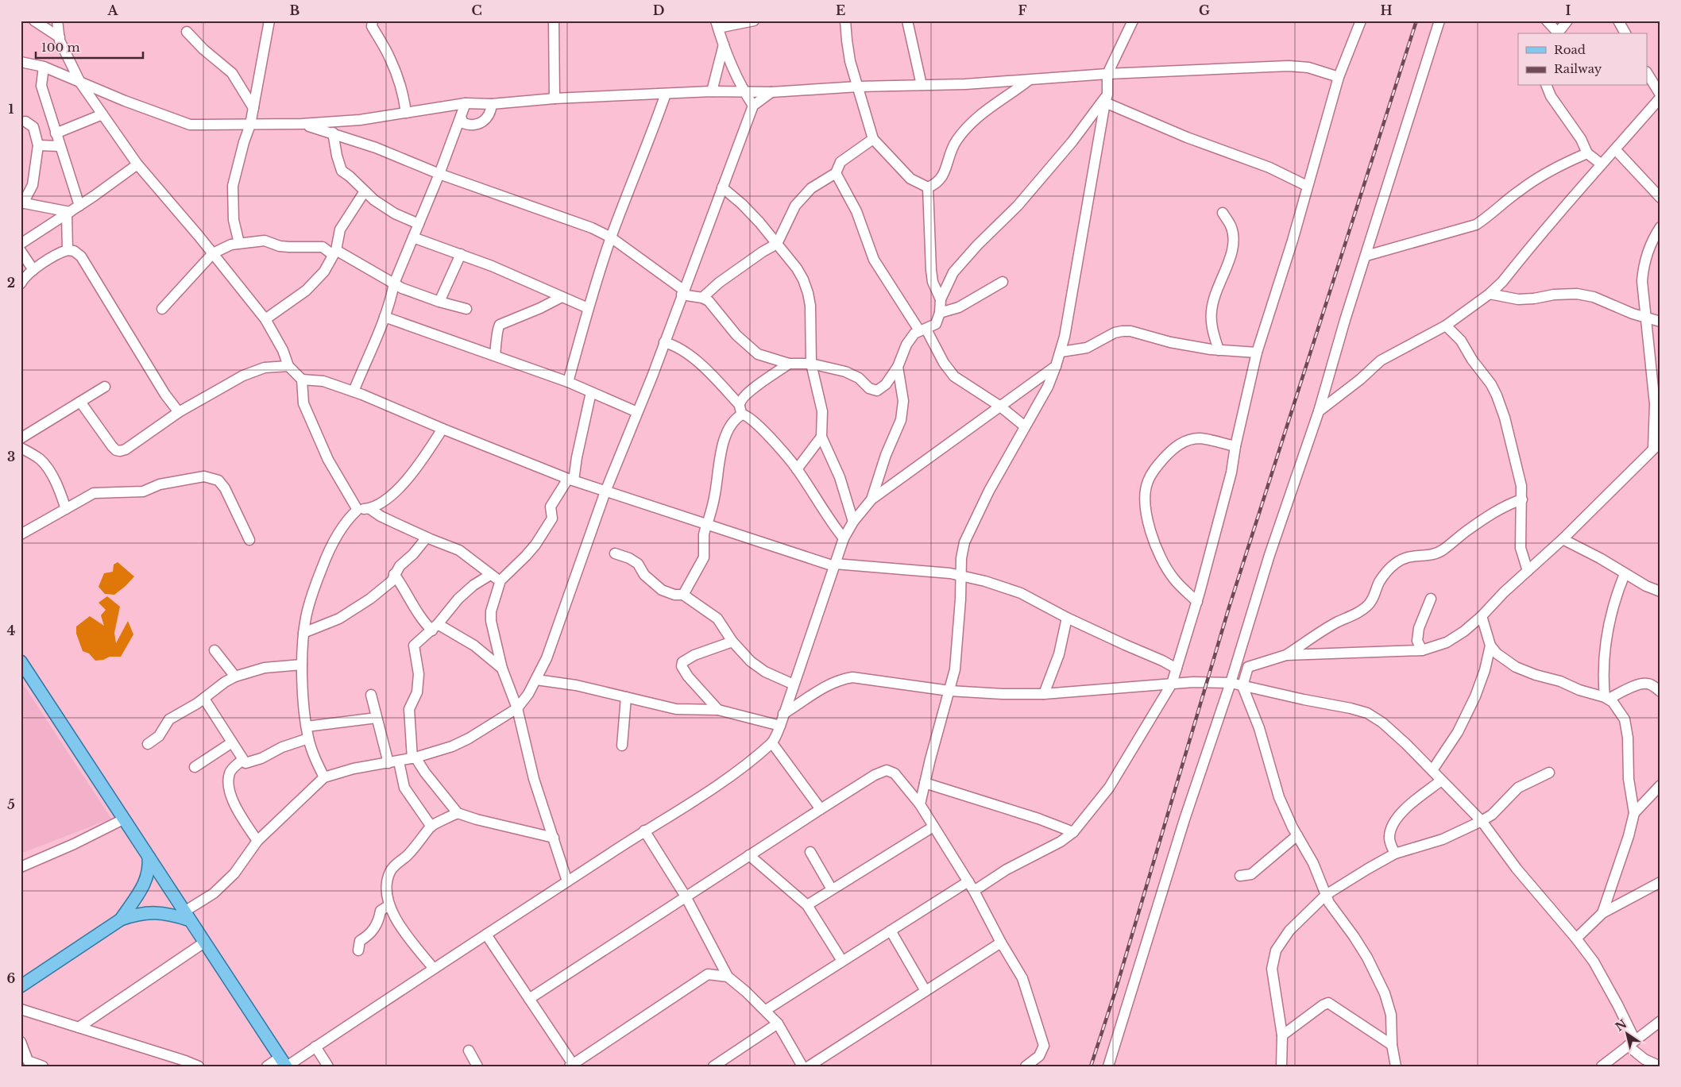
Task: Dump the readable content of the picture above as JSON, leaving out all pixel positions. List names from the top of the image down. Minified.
{"legend":["Road","Railway"],"scale_bar":"100 m","north":"top left","grid":{"columns":["A","B","C","D","E","F","G","H","I"],"rows":["1","2","3","4","5","6"]}}
